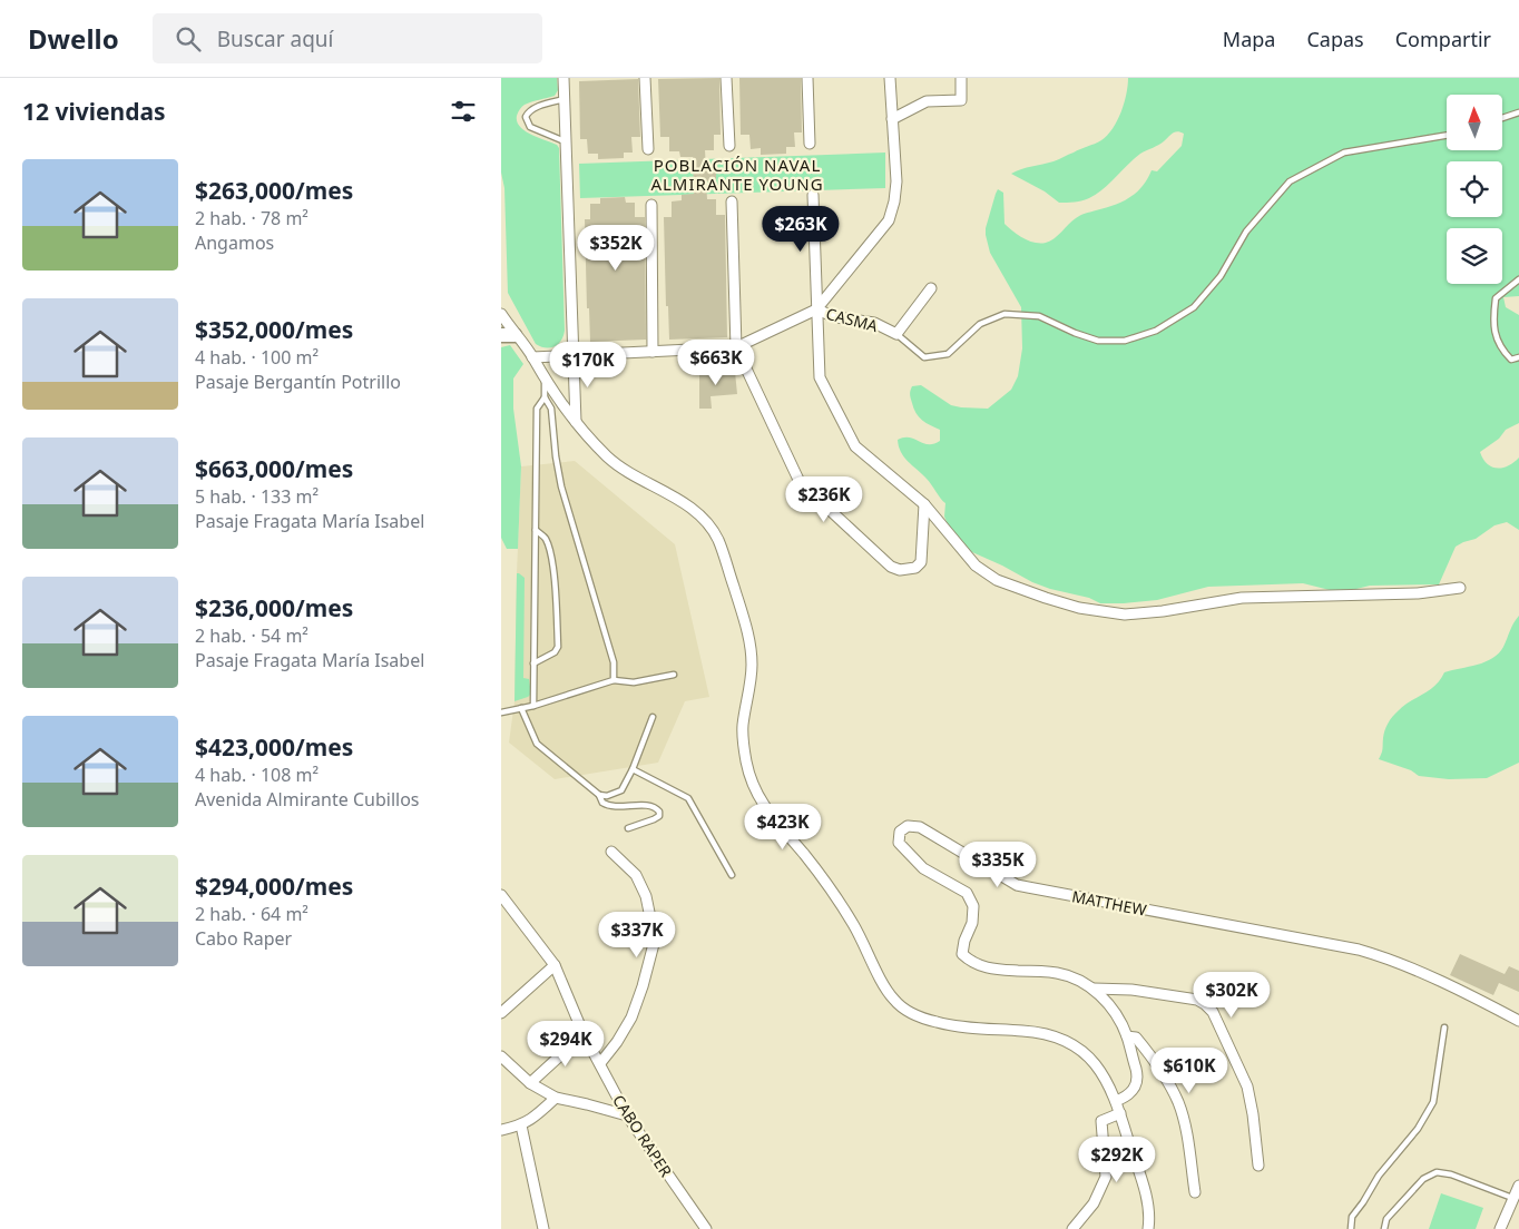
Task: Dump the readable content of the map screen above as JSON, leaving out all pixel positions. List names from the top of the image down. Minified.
{"streets":{"street":["CASMA","MATTHEW","CABO RAPER"]},"districts":["POBLACIÓN NAVAL ALMIRANTE YOUNG"],"north":"top","page":{"header":"Dwello","search":"Buscar aquí","nav":["Mapa","Capas","Compartir"],"heading":"12 viviendas","list":[{"name":"$263,000/mes","note":"2 hab. · 78 m² · Angamos"},{"name":"$352,000/mes","note":"4 hab. · 100 m² · Pasaje Bergantín Potrillo"},{"name":"$663,000/mes","note":"5 hab. · 133 m² · Pasaje Fragata María Isabel"},{"name":"$236,000/mes","note":"2 hab. · 54 m² · Pasaje Fragata María Isabel"},{"name":"$423,000/mes","note":"4 hab. · 108 m² · Avenida Almirante Cubillos"},{"name":"$294,000/mes","note":"2 hab. · 64 m² · Cabo Raper"}],"price":["$263K","$352K","$663K","$170K","$236K","$423K","$335K","$337K","$302K","$294K","$610K","$292K"]}}
